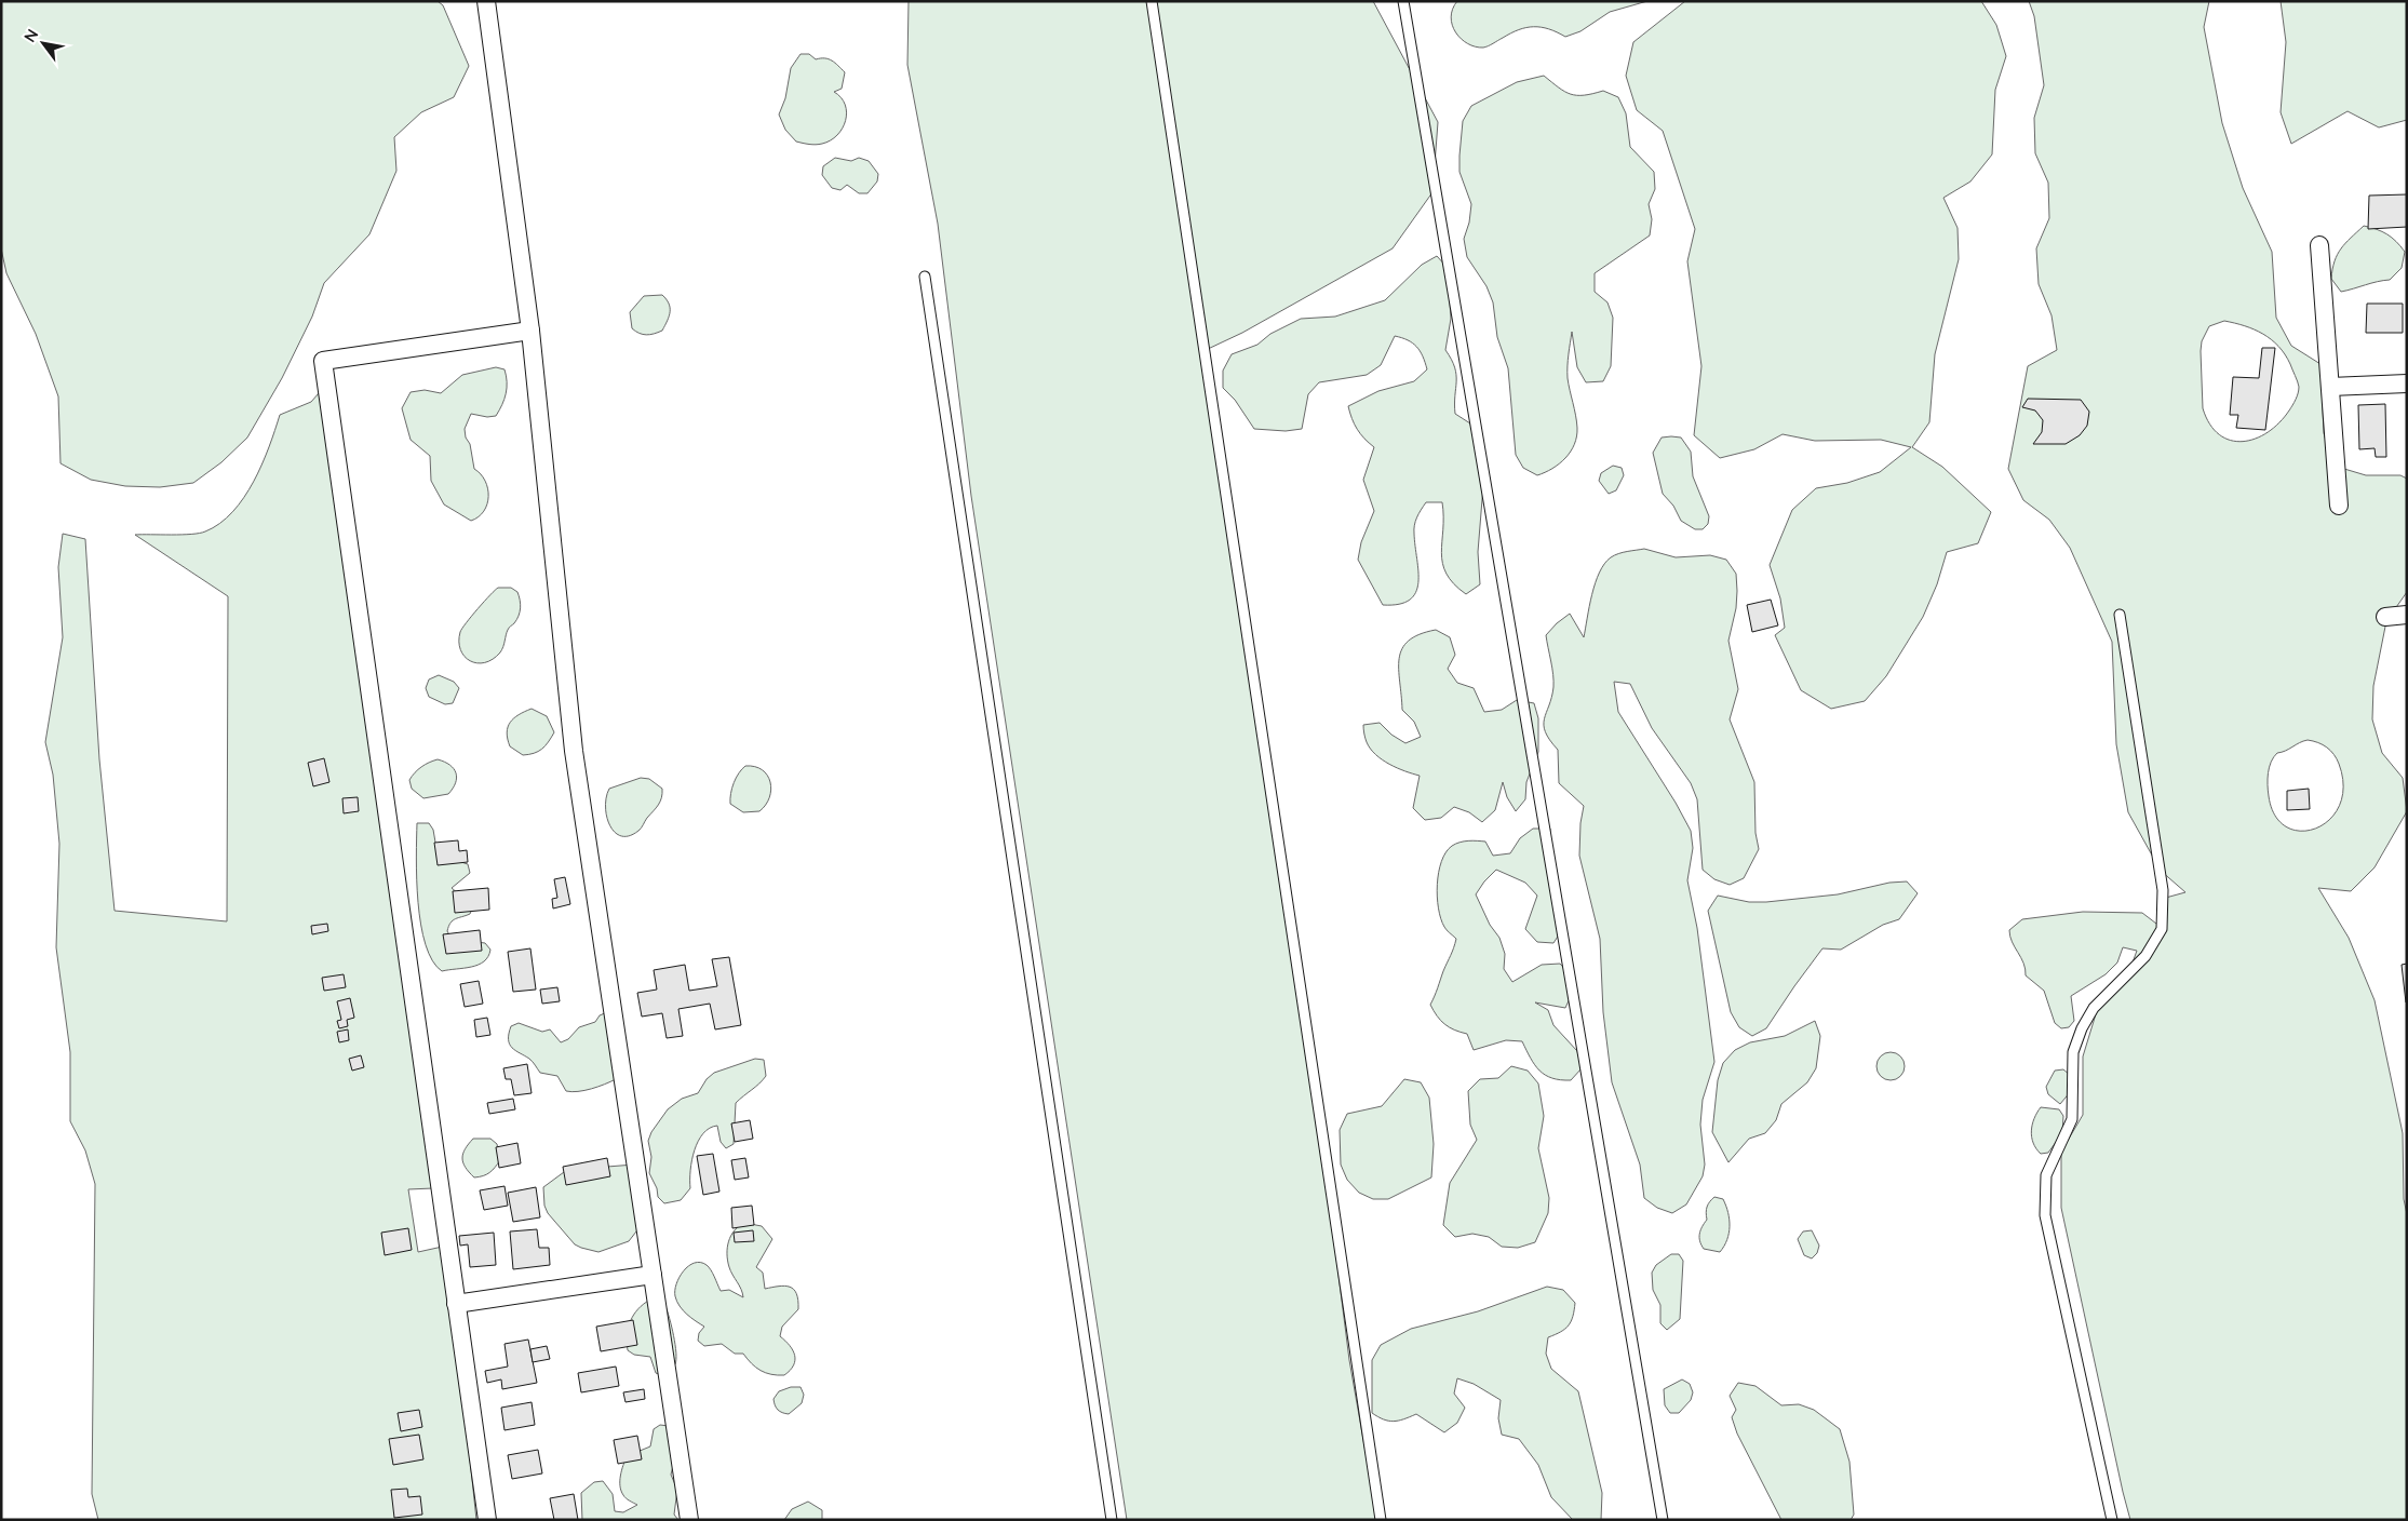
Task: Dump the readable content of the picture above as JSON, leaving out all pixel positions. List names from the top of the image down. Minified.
{"north":"top left"}
